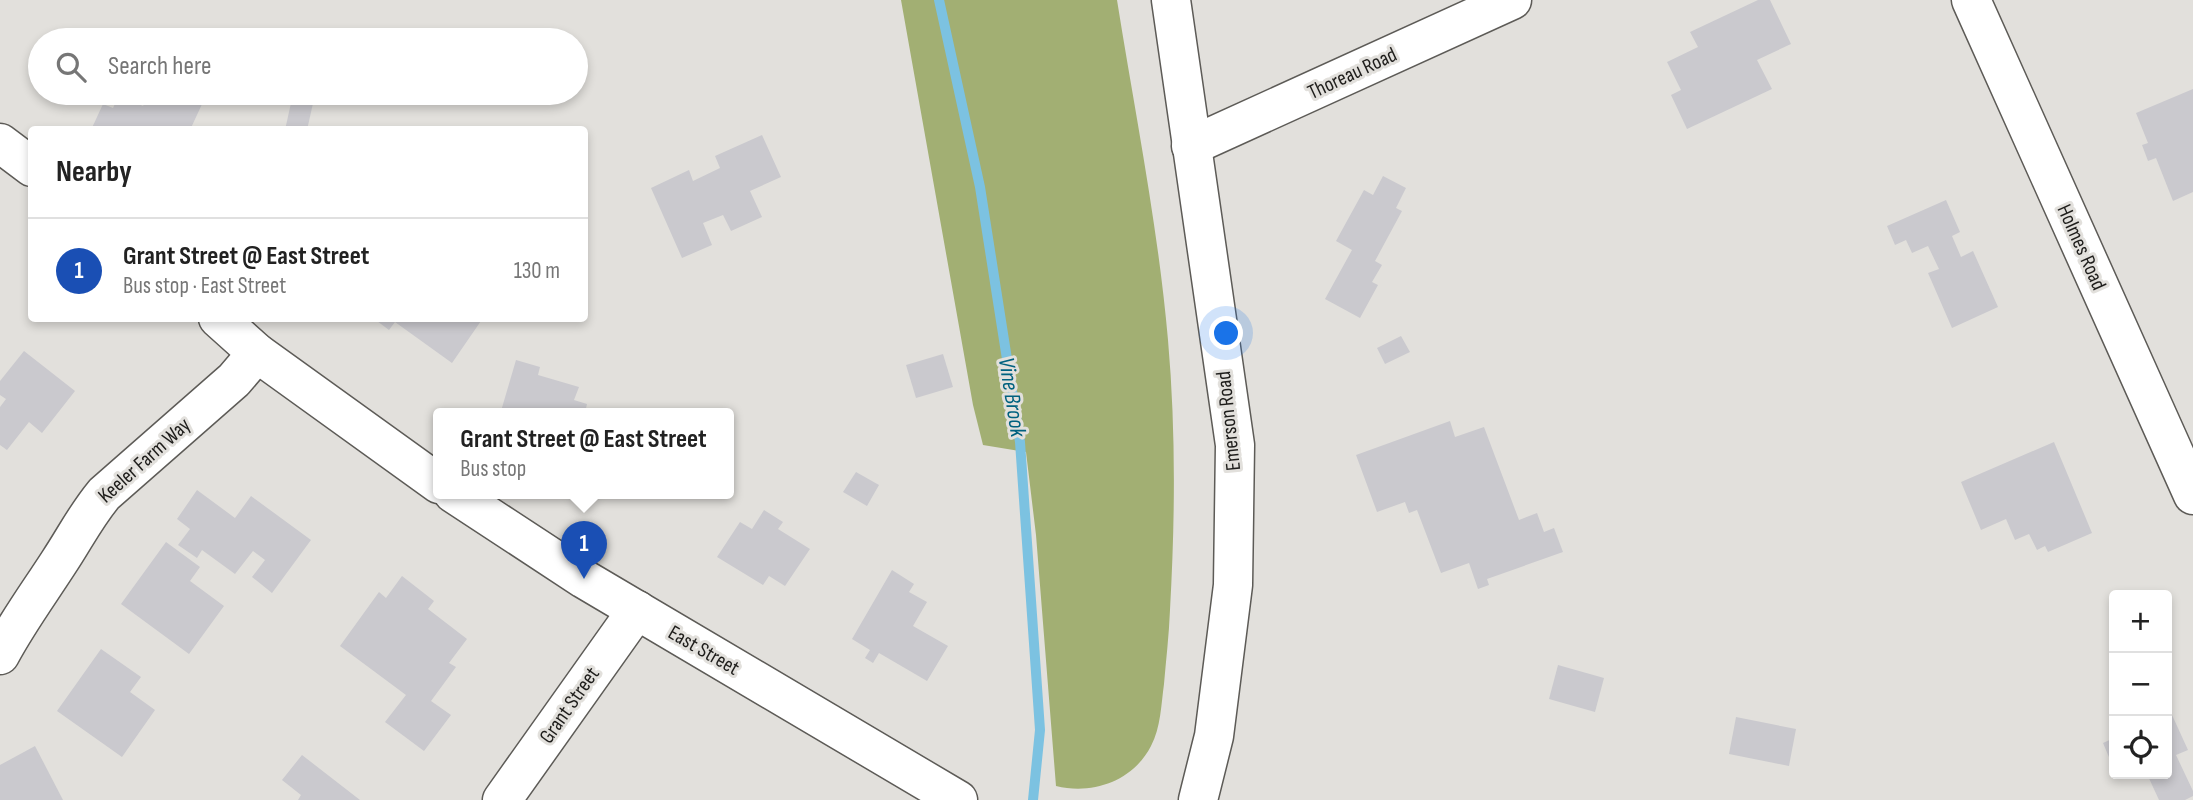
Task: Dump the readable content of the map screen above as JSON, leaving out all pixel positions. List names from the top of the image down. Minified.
{"streets":{"street":["Thoreau Road","Holmes Road","Emerson Road","Keeler Farm Way","East Street","Grant Street"]},"crossings":[["Thoreau Road","Emerson Road"],["East Street","Grant Street"]],"water":["Vine Brook"],"page":{"search":"Search here","heading":"Nearby","list":[{"mark":"1","name":"Grant Street @ East Street","note":"Bus stop · East Street","value":"130 m"}],"popup":["Grant Street @ East Street","Bus stop"],"pins":"1","map_buttons":["+","−"]}}
